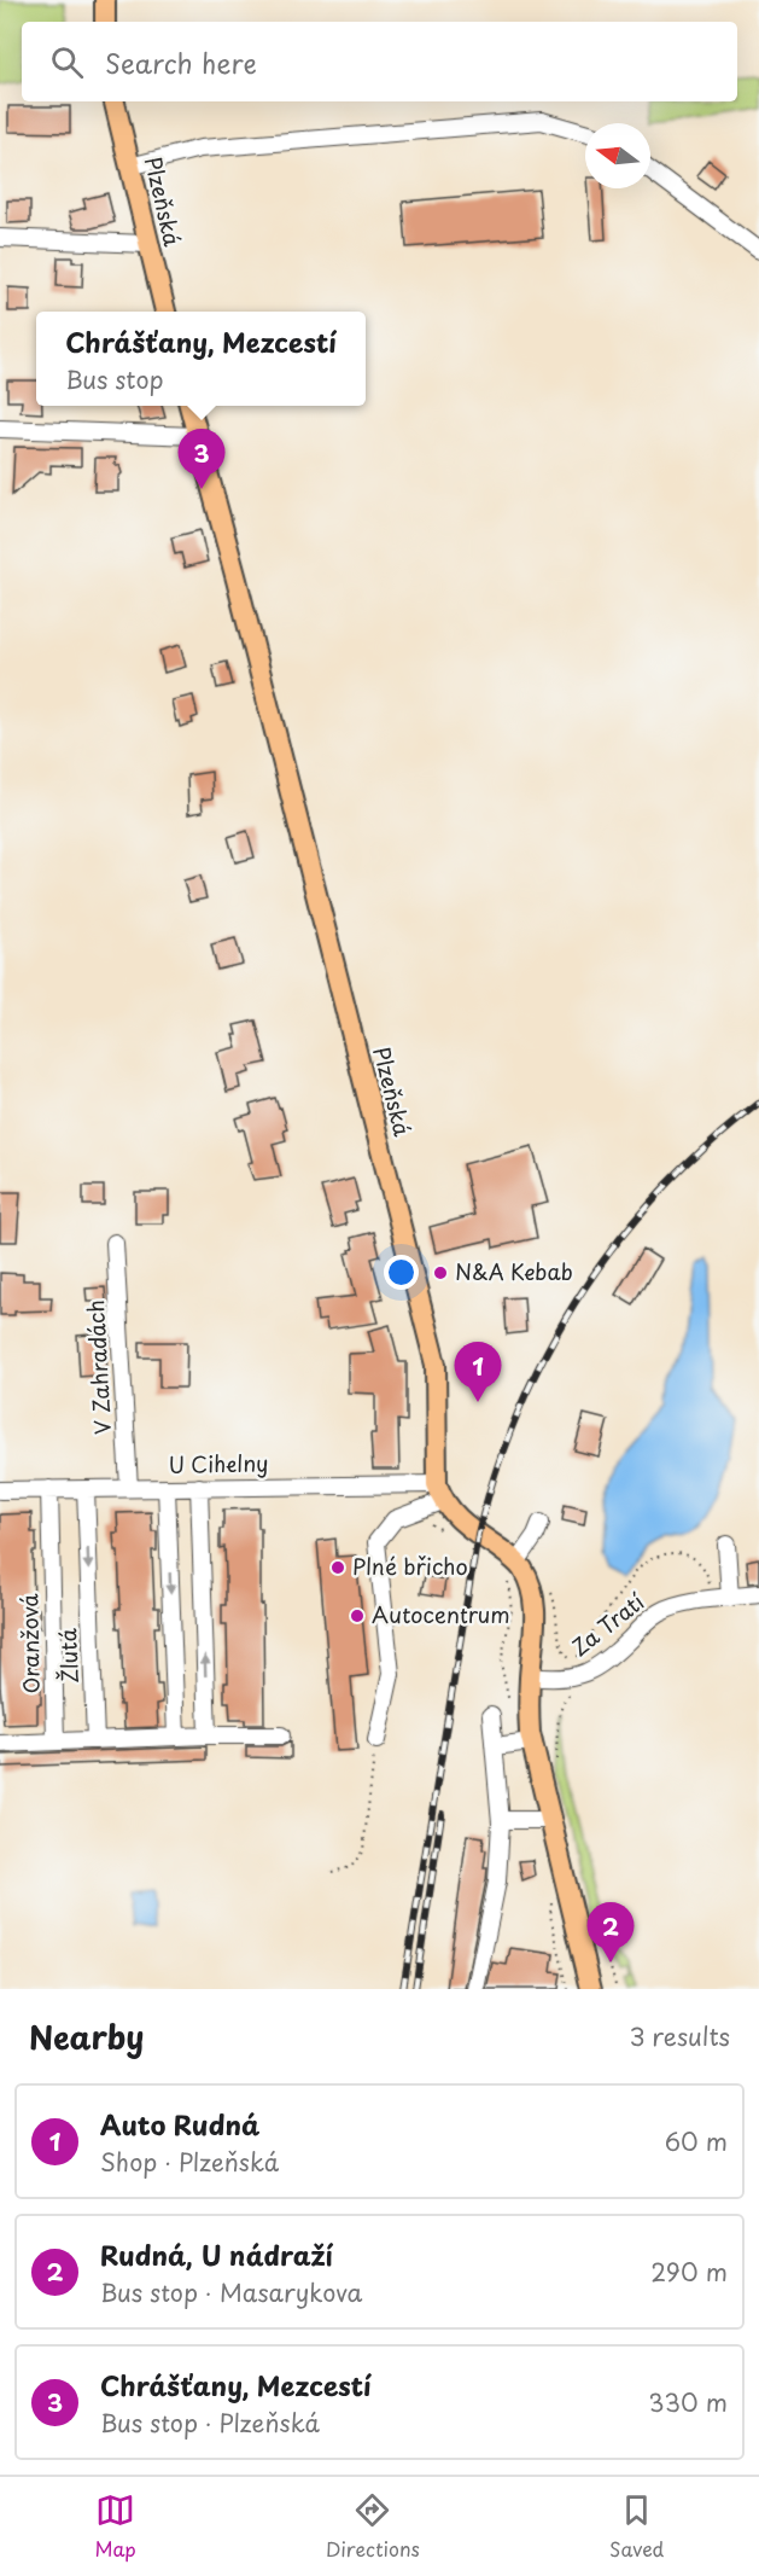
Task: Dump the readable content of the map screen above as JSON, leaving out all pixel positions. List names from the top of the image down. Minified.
{"streets":{"main road":["Plzeňská"],"street":["V Zahradách","U Cihelny","Za Tratí","Oranžová","Žlutá"]},"crossings":[["Plzeňská","U Cihelny"],["V Zahradách","U Cihelny"],["U Cihelny","Oranžová"],["U Cihelny","Žlutá"]],"places":["N&A Kebab","Plné břicho","Autocentrum"],"north":"left","page":{"search":"Search here","popup":["Chrášťany, Mezcestí","Bus stop"],"pins":["3","1","2"],"heading":["Nearby","3 results"],"list":[{"mark":"1","name":"Auto Rudná","note":"Shop · Plzeňská","value":"60 m"},{"mark":"2","name":"Rudná, U nádraží","note":"Bus stop · Masarykova","value":"290 m"},{"mark":"3","name":"Chrášťany, Mezcestí","note":"Bus stop · Plzeňská","value":"330 m"}],"nav":["Map","Directions","Saved"]}}
